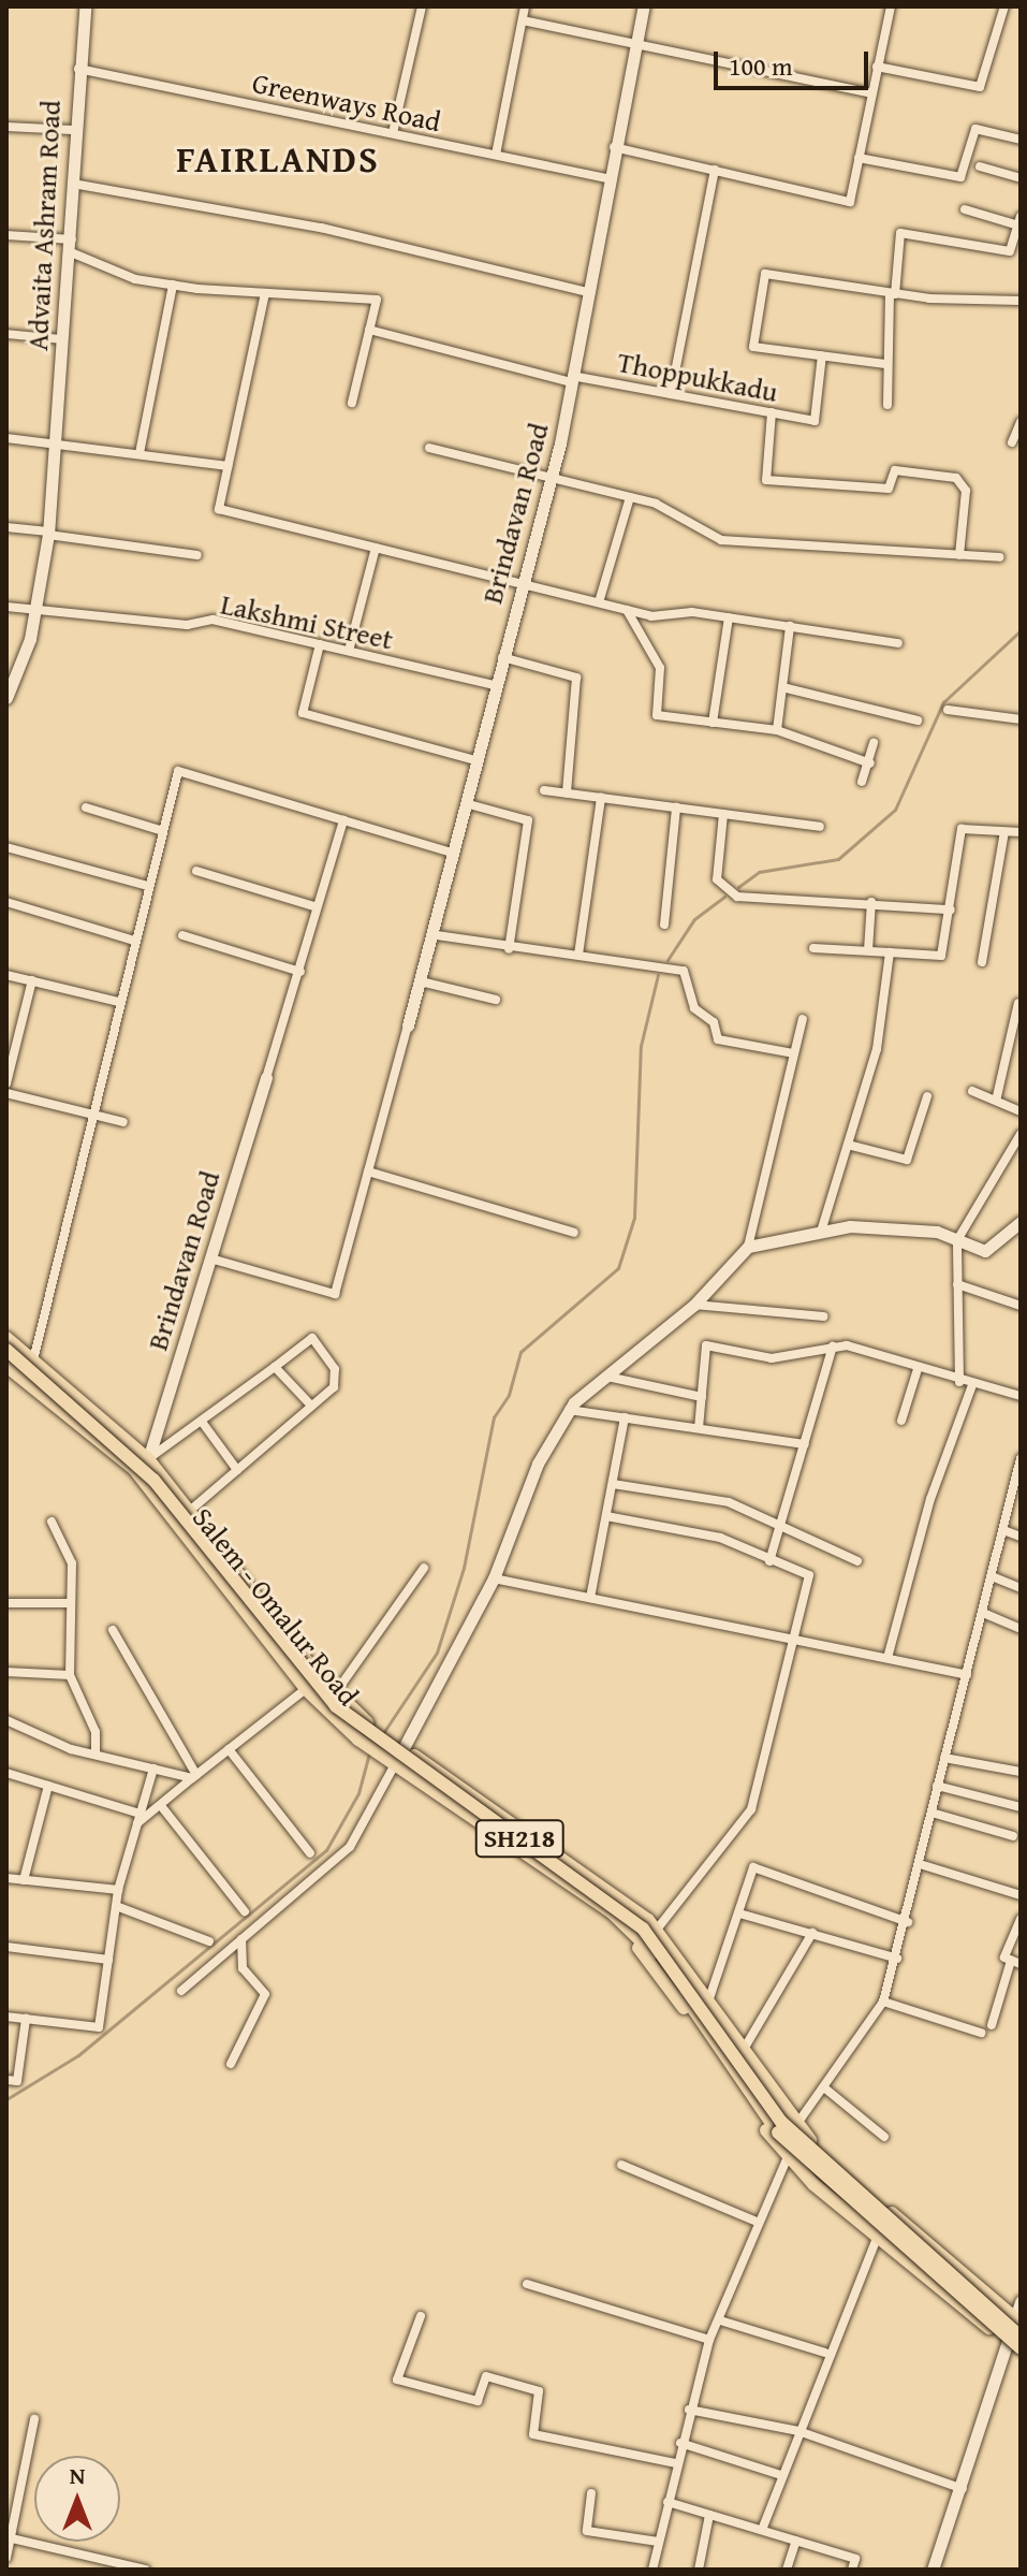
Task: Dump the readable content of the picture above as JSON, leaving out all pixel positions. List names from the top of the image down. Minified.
{"streets":{"main road":["Salem - Omalur Road","SH218"],"street":["Greenways Road","Advaita Ashram Road","Thoppukkadu","Brindavan Road","Lakshmi Street"]},"crossings":[["Greenways Road","Advaita Ashram Road"],["Greenways Road","Brindavan Road"],["Advaita Ashram Road","Lakshmi Street"],["Thoppukkadu","Brindavan Road"],["Brindavan Road","Lakshmi Street"],["Salem - Omalur Road","SH218"]],"districts":["FAIRLANDS"],"scale_bar":"100 m","north":"top"}
